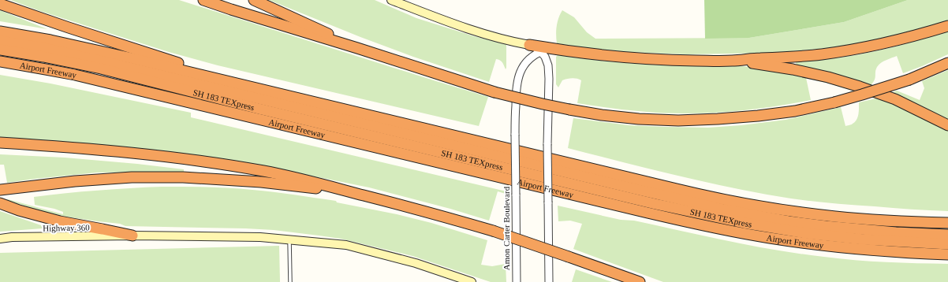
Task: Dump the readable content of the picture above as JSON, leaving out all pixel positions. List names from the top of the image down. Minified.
{"streets":{"highway":["Airport Freeway","SH 183 TEXpress"],"main road":["Highway 360"],"street":["Amon Carter Boulevard"]}}
